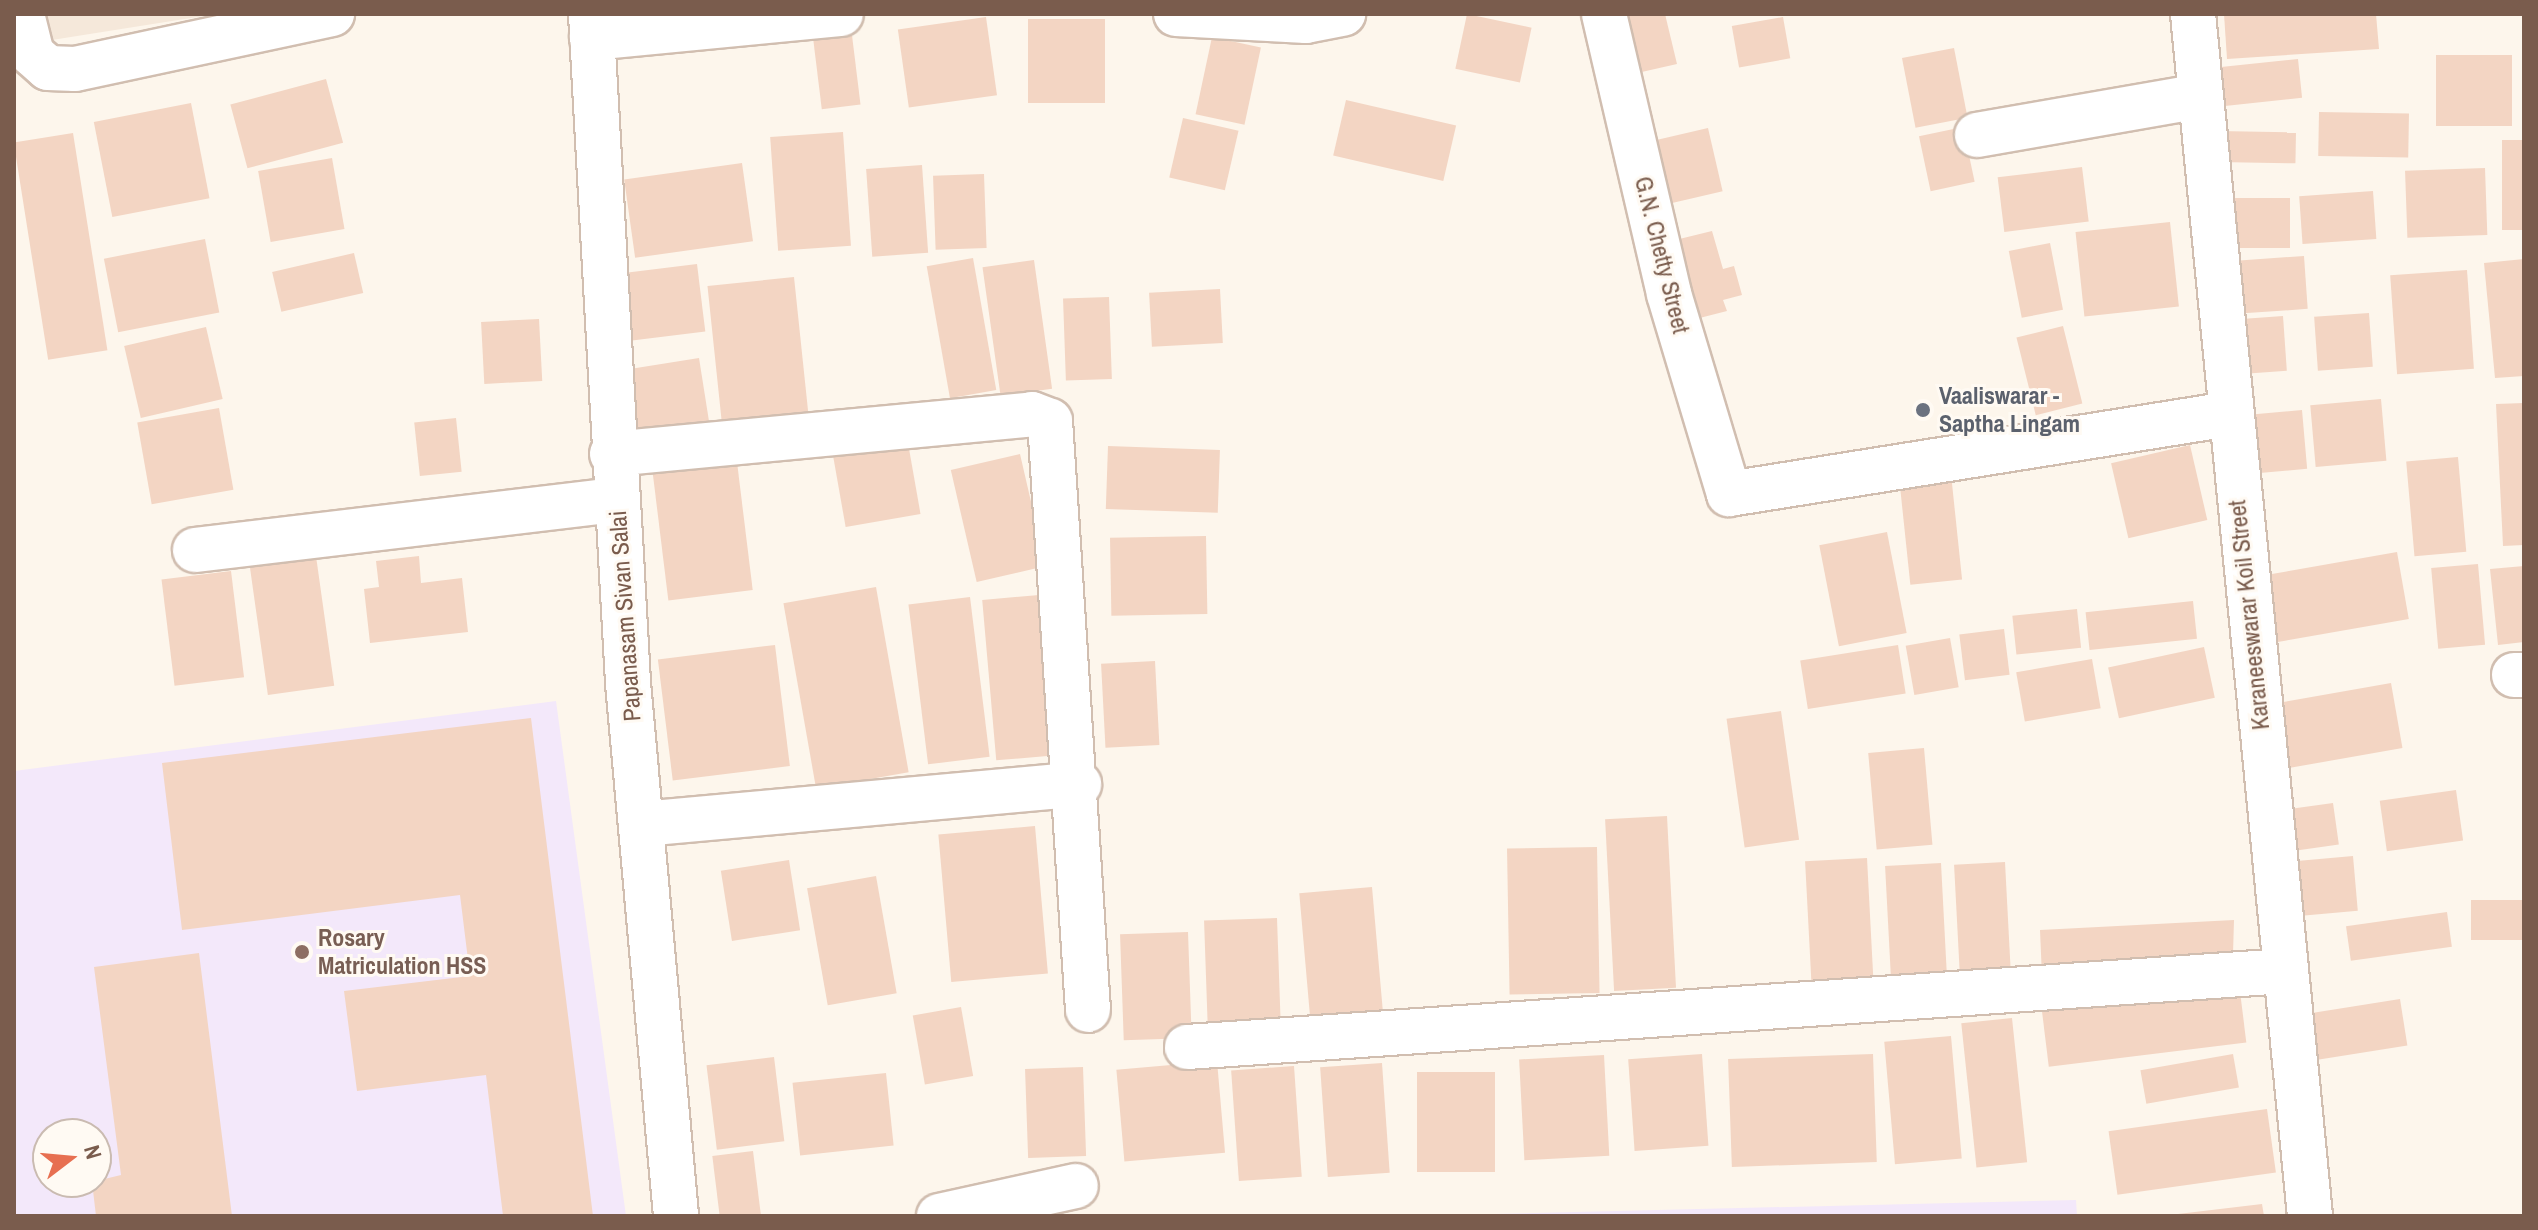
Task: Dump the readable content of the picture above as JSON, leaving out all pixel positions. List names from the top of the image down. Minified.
{"streets":{"street":["G.N. Chetty Street","Karaneeswarar Koil Street","Papanasam Sivan Salai"]},"crossings":[["G.N. Chetty Street","Karaneeswarar Koil Street"]],"places":["Vaaliswarar - Saptha Lingam","Rosary Matriculation HSS"],"north":"right"}
